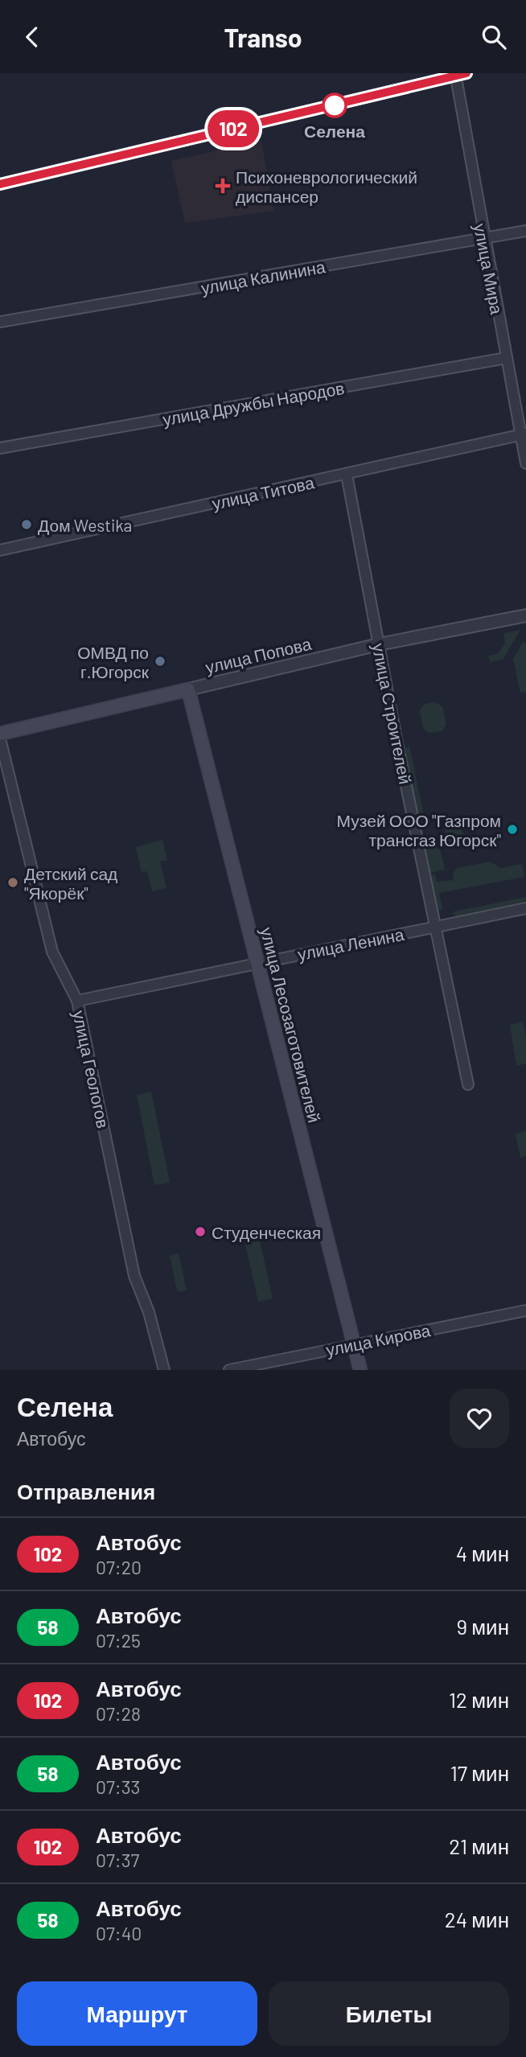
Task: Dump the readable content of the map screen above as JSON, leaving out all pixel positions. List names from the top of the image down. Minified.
{"streets":{"main road":["улица Попова","улица Лесозаготовителей"],"street":["улица Мира","улица Калинина","улица Дружбы Народов","улица Титова","улица Строителей","улица Ленина","улица Геологов","улица Кирова"]},"crossings":[["улица Мира","улица Калинина"],["улица Мира","улица Дружбы Народов"],["улица Мира","улица Титова"],["улица Титова","улица Строителей"],["улица Попова","улица Строителей"],["улица Попова","улица Лесозаготовителей"],["улица Строителей","улица Ленина"],["улица Ленина","улица Лесозаготовителей"],["улица Ленина","улица Геологов"],["улица Лесозаготовителей","улица Кирова"]],"places":{"other":["Селена","Дом Westika","ОМВД по г.Югорск","Музей ООО \"Газпром трансгаз Югорск\"","Детский сад \"Якорёк\"","Студенческая"],"health":["Психоневрологический диспансер"]},"lines":["bus line 102"],"page":{"header":"Transo","on_map":"102","heading":[["Селена","Автобус"],"Отправления"],"list":[{"mark":"102","name":"Автобус","note":"07:20","value":"4 мин"},{"mark":"58","name":"Автобус","note":"07:25","value":"9 мин"},{"mark":"102","name":"Автобус","note":"07:28","value":"12 мин"},{"mark":"58","name":"Автобус","note":"07:33","value":"17 мин"},{"mark":"102","name":"Автобус","note":"07:37","value":"21 мин"},{"mark":"58","name":"Автобус","note":"07:40","value":"24 мин"}],"buttons":["Маршрут","Билеты"]}}
